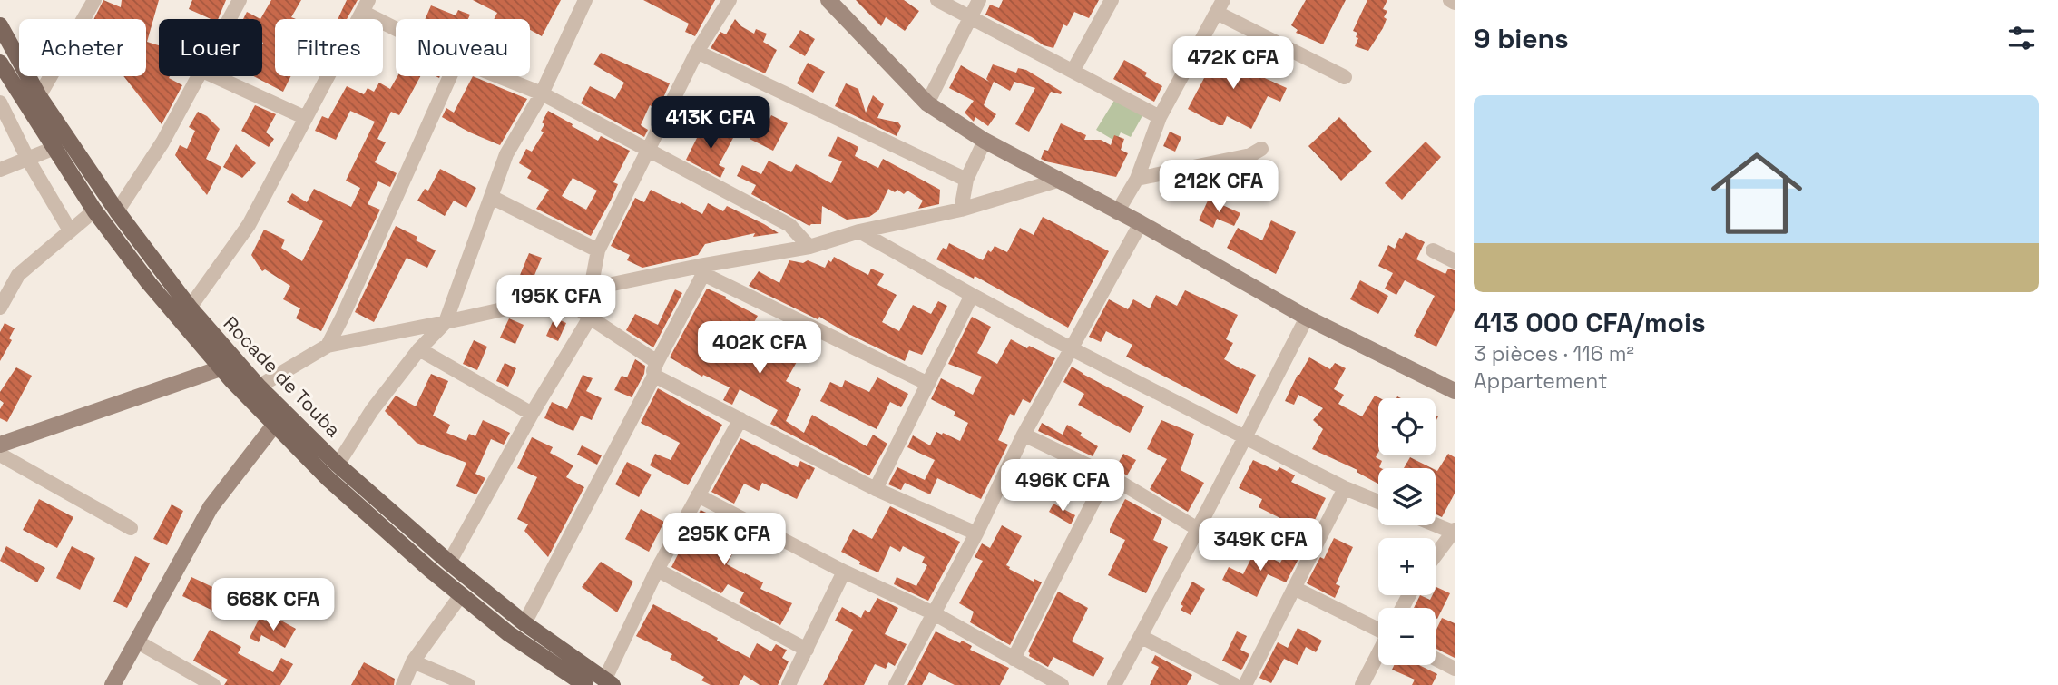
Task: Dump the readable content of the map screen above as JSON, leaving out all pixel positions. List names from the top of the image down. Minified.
{"streets":{"main road":["Rocade de Touba"]},"page":{"heading":"9 biens","chip":["Acheter","Louer","Filtres","Nouveau"],"price":["472K CFA","413K CFA","212K CFA","195K CFA","402K CFA","496K CFA","295K CFA","349K CFA","668K CFA"],"list":[{"name":"413 000 CFA/mois","note":"3 pièces · 116 m² · Appartement"}],"map_buttons":["+","−"]}}
